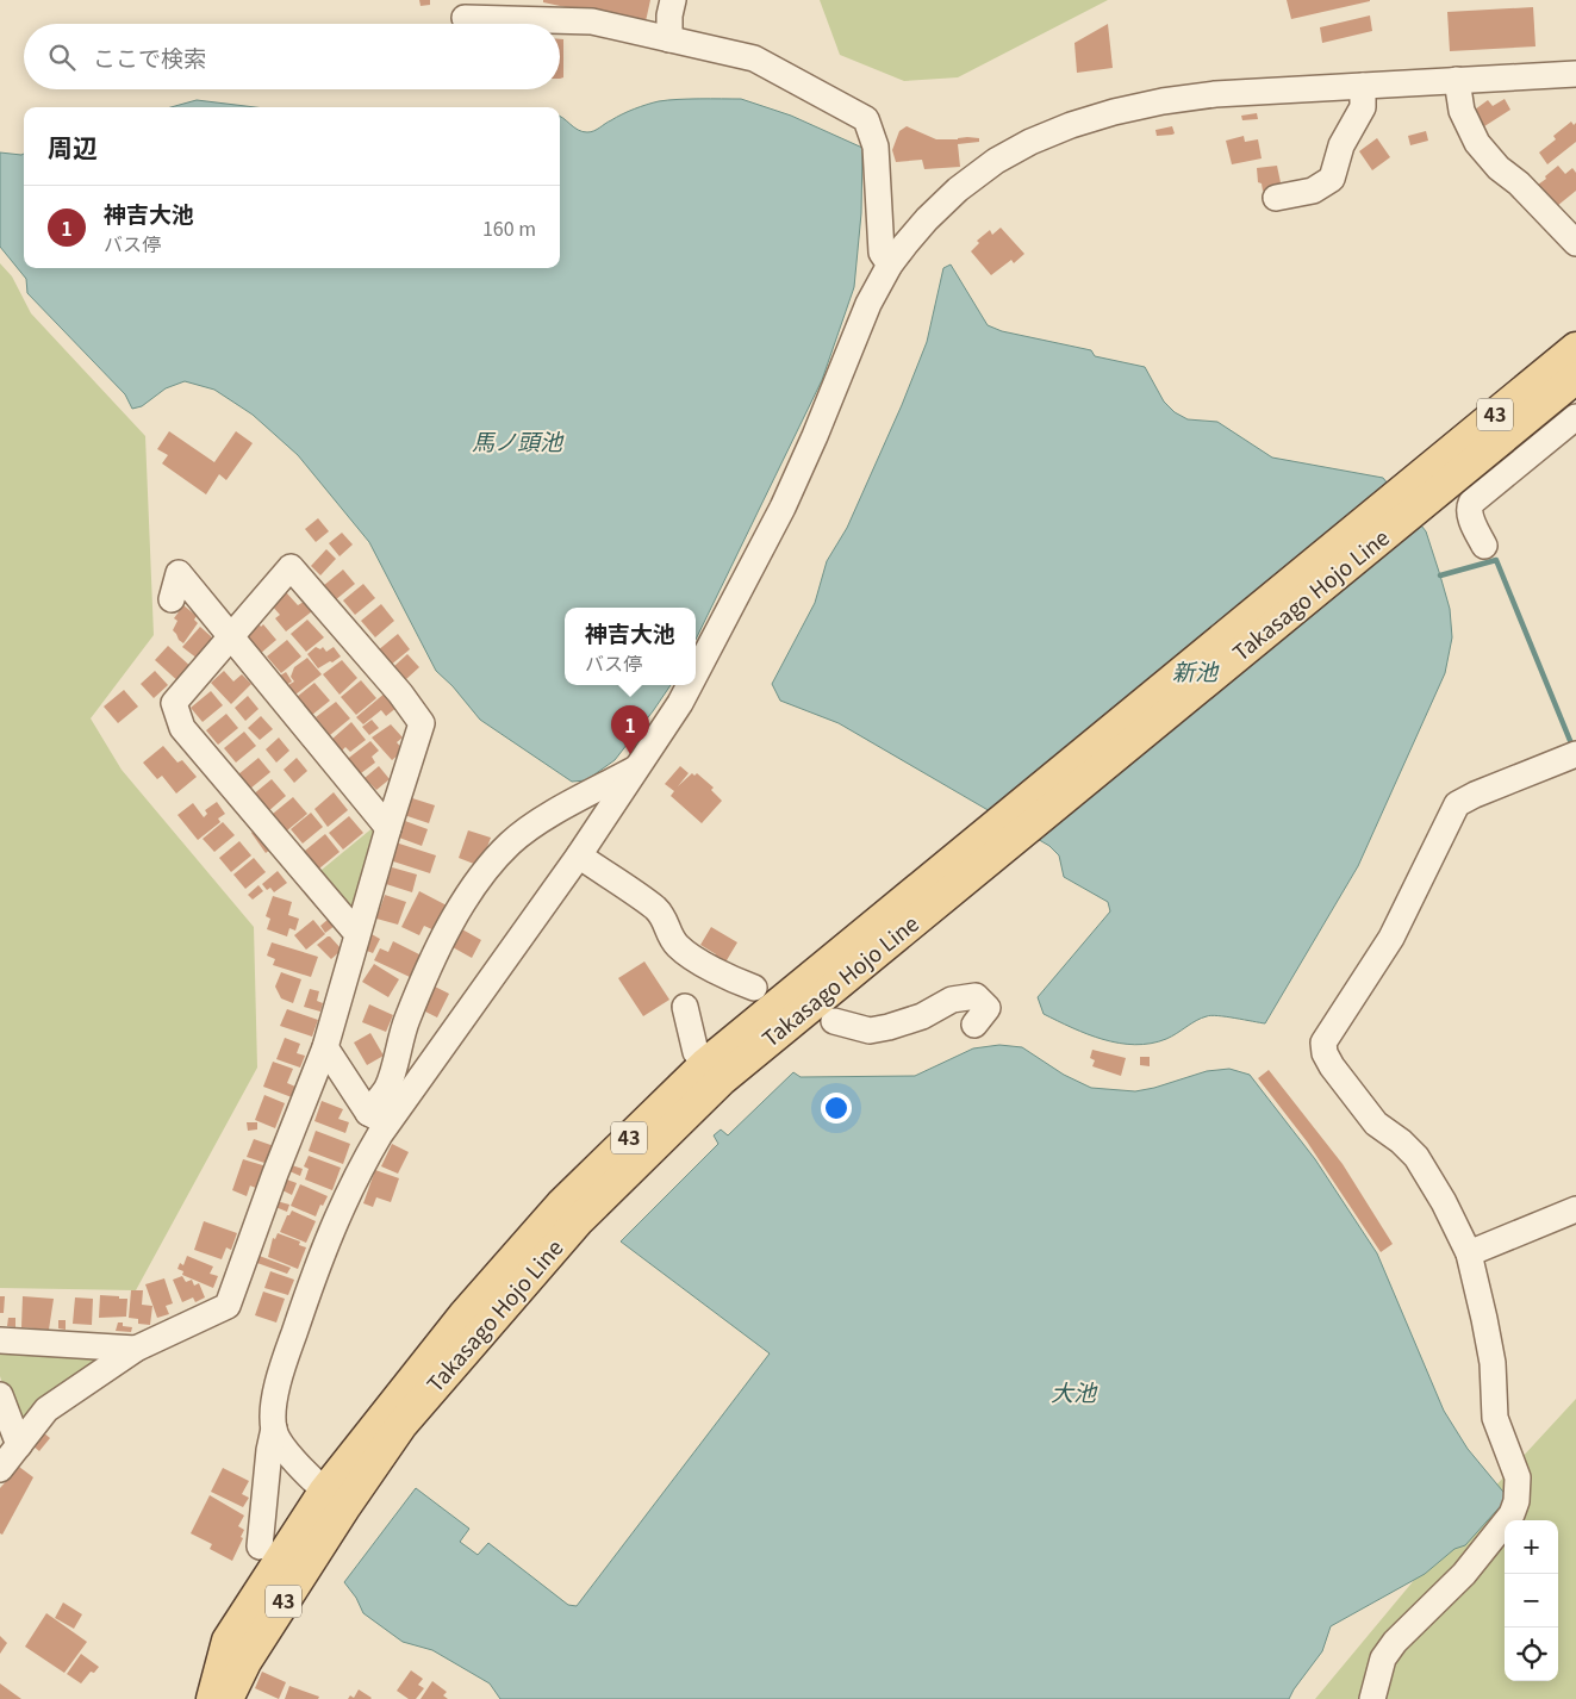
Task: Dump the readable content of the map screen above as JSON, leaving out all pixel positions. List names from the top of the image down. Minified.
{"streets":{"main road":["43","Takasago Hojo Line"]},"crossings":[["43","Takasago Hojo Line"]],"water":["馬ノ頭池","新池","大池"],"page":{"search":"ここで検索","heading":"周辺","list":[{"mark":"1","name":"神吉大池","note":"バス停","value":"160 m"}],"popup":["神吉大池","バス停"],"pins":"1","map_buttons":["+","−"]}}
